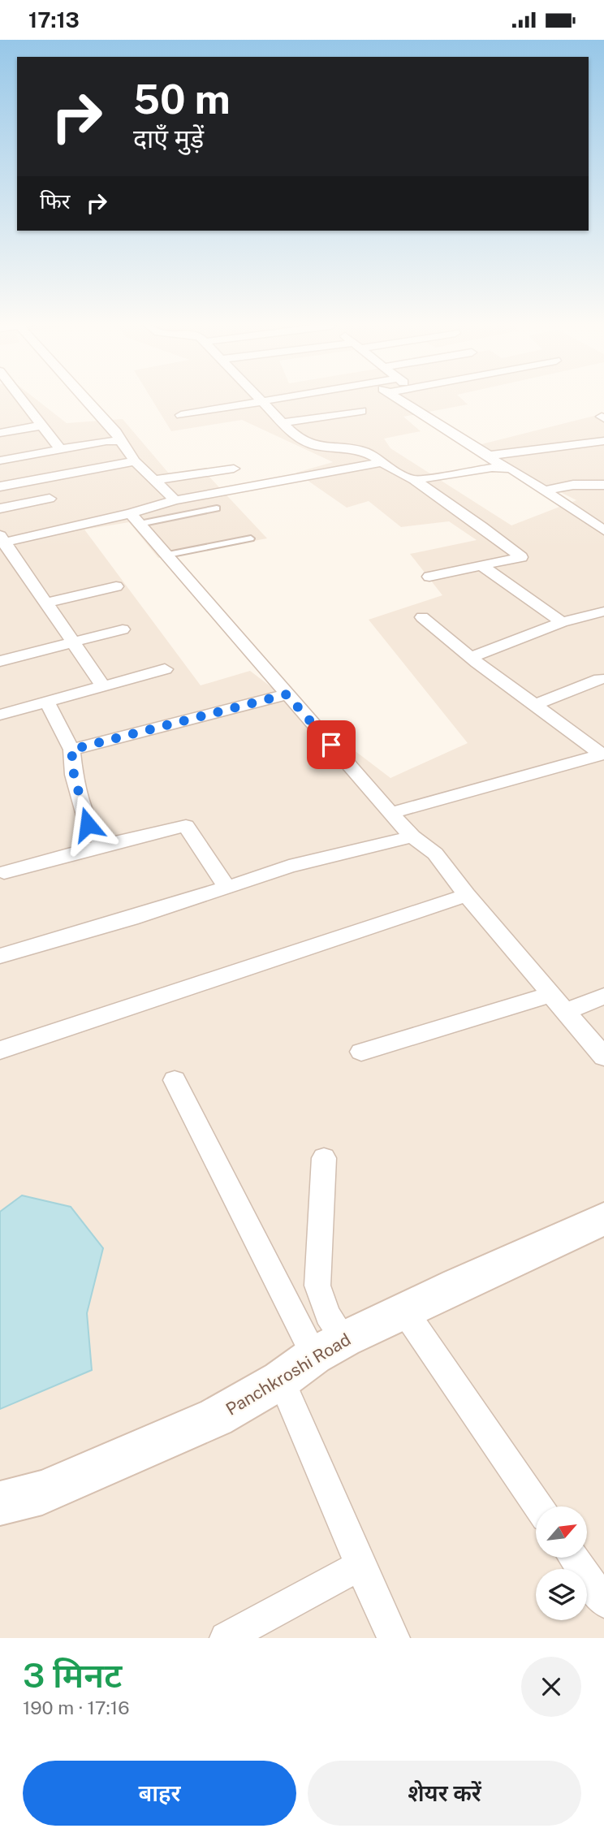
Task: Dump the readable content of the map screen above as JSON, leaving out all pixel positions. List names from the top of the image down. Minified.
{"streets":{"street":["Panchkroshi Road"]},"north":"top right","page":{"status":"17:13","turn":["50 m","दाएँ मुड़ें"],"then":"फिर","heading":["3 मिनट","190 m · 17:16"],"buttons":["बाहर","शेयर करें"]}}
